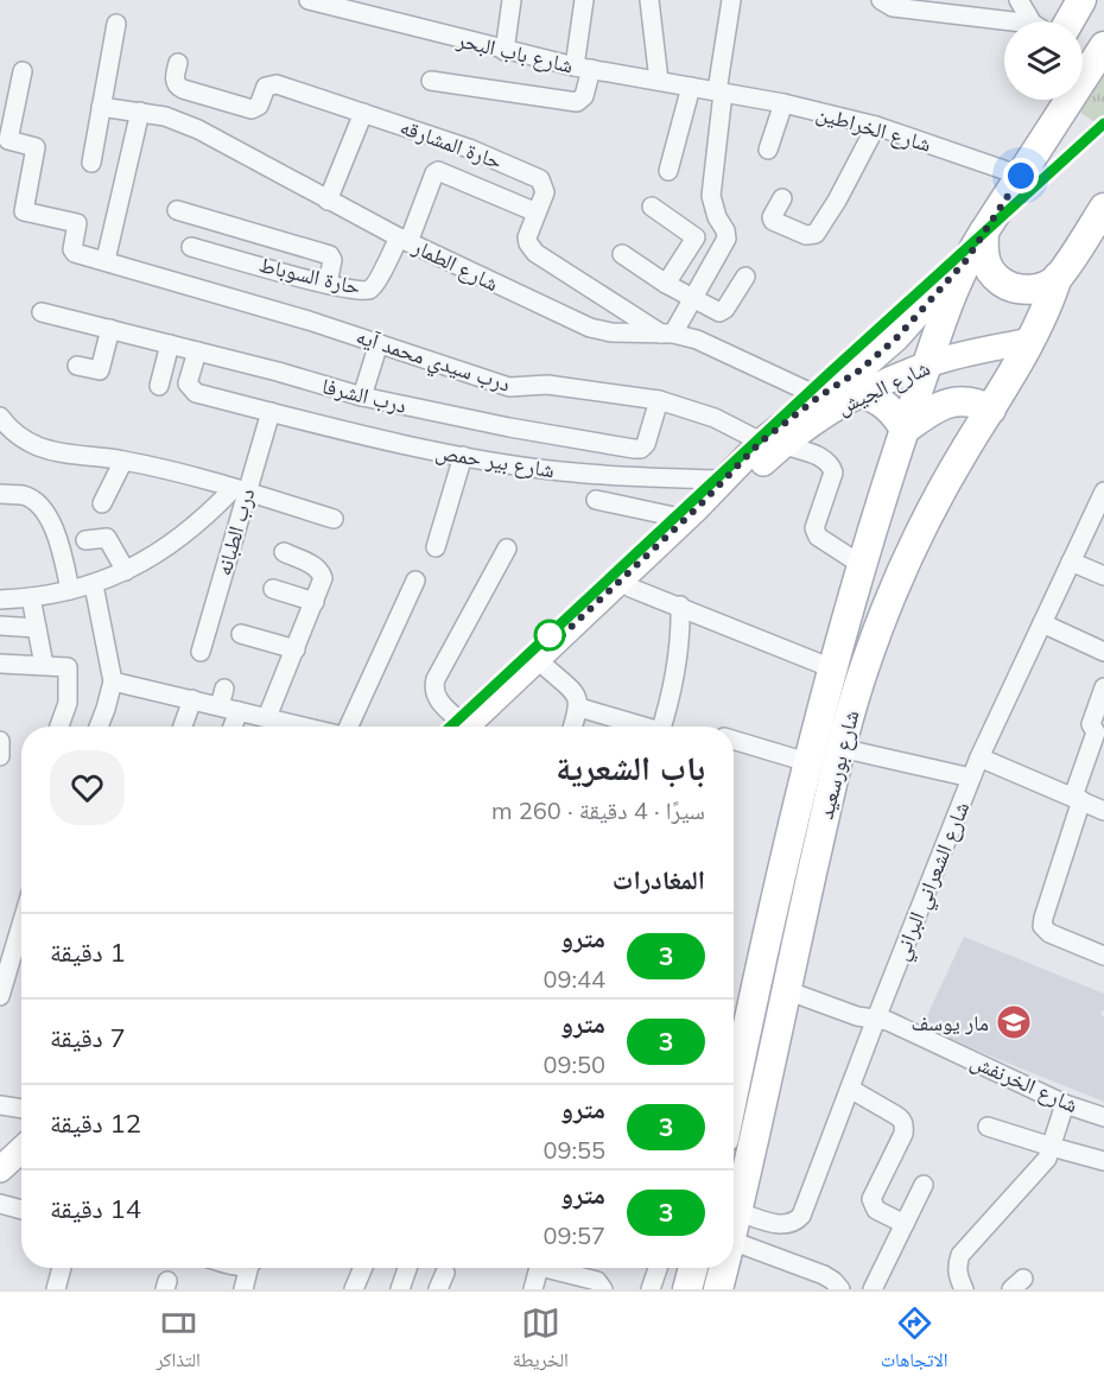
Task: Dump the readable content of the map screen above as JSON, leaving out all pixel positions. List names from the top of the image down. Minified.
{"streets":{"main road":["شارع الجيش","شارع بورسعيد"],"street":["شارع باب البحر","شارع الخراطين","حارة المشارقه","شارع الطمار","حارة السوباط","درب سيدي محمد آيه","درب الشرفا","شارع بير حمص","درب الطبانه","شارع الشعراني البراني","شارع الخرنفش"]},"crossings":[["شارع باب البحر","شارع الخراطين"],["شارع الخراطين","شارع بورسعيد"],["حارة المشارقه","شارع الطمار"],["شارع الطمار","حارة السوباط"],["شارع الطمار","شارع الجيش"],["درب سيدي محمد آيه","شارع الجيش"],["درب سيدي محمد آيه","درب الشرفا"],["درب سيدي محمد آيه","شارع بورسعيد"],["شارع الجيش","شارع بير حمص"],["شارع الجيش","شارع بورسعيد"],["درب الشرفا","شارع بير حمص"],["شارع بير حمص","درب الطبانه"],["شارع بورسعيد","شارع الشعراني البراني"],["شارع بورسعيد","شارع الخرنفش"],["شارع الشعراني البراني","شارع الخرنفش"]],"places":{"school or university":["مار يوسف"]},"lines":["metro line 3"],"page":{"heading":[["باب الشعرية","سيرًا · 4 دقيقة · 260 m"],"المغادرات"],"list":[{"mark":"3","name":"مترو","note":"09:44","value":"1 دقيقة"},{"mark":"3","name":"مترو","note":"09:50","value":"7 دقيقة"},{"mark":"3","name":"مترو","note":"09:55","value":"12 دقيقة"},{"mark":"3","name":"مترو","note":"09:57","value":"14 دقيقة"}],"tabs":["الاتجاهات","الخريطة","التذاكر"]}}
